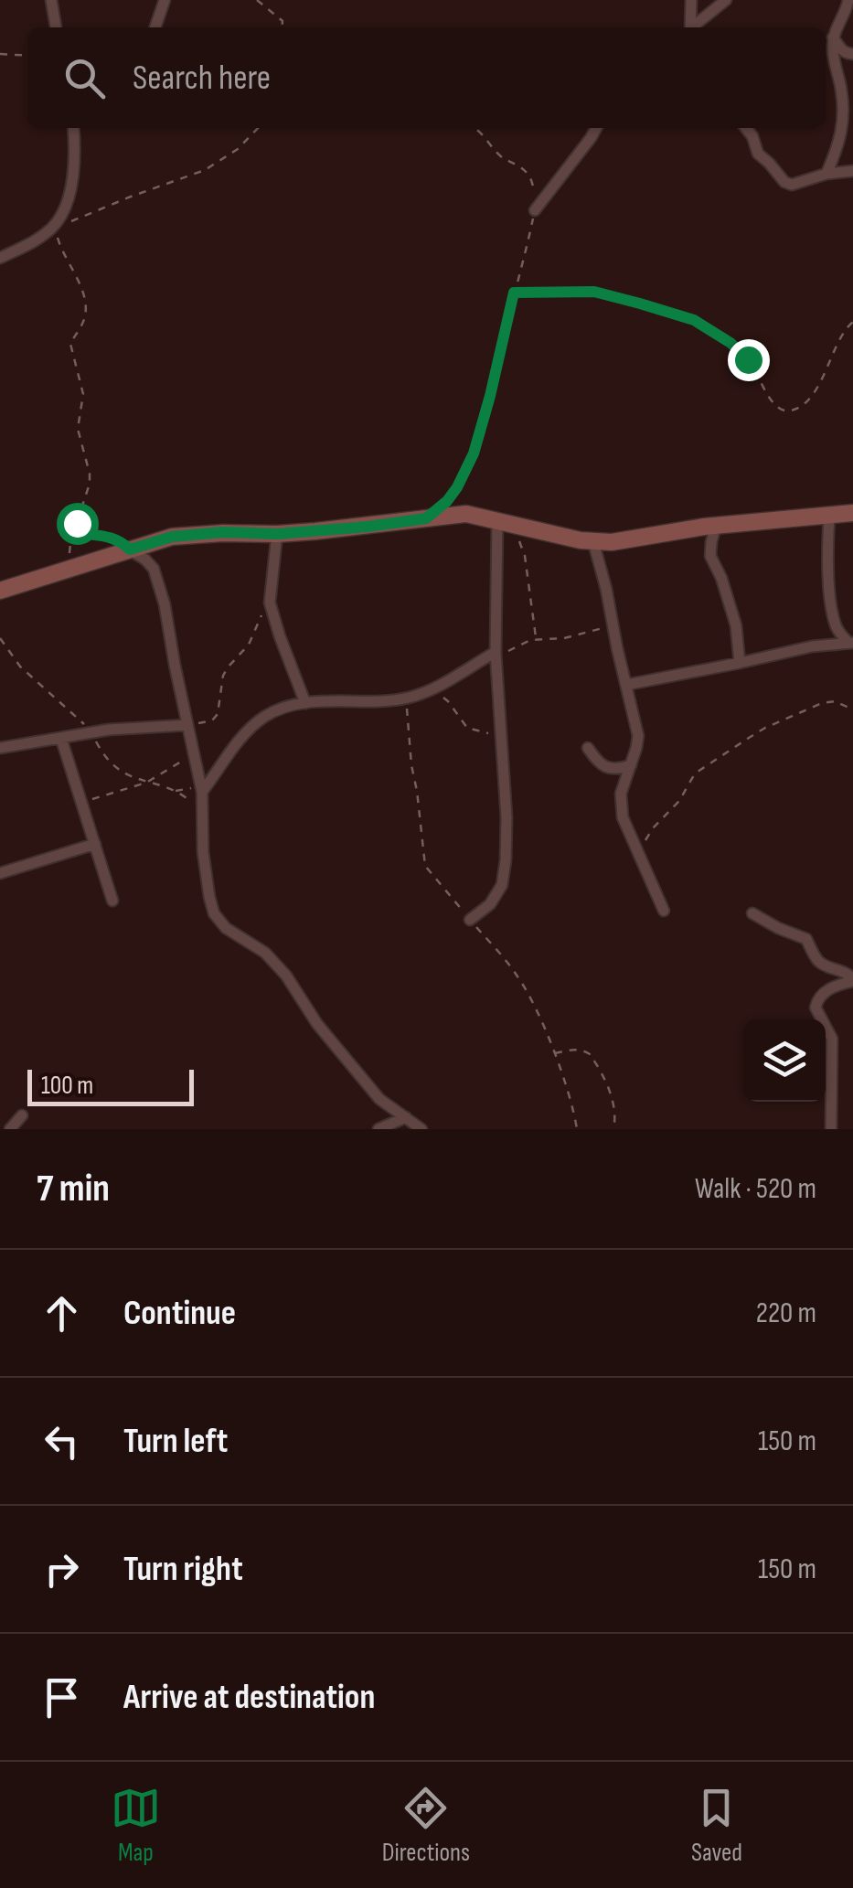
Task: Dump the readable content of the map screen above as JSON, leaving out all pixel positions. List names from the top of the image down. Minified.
{"scale_bar":"100 m","page":{"search":"Search here","scale":"100 m","heading":["7 min","Walk · 520 m"],"list":[["Continue","220 m"],["Turn left","150 m"],["Turn right","150 m"],"Arrive at destination"],"nav":["Map","Directions","Saved"]}}
